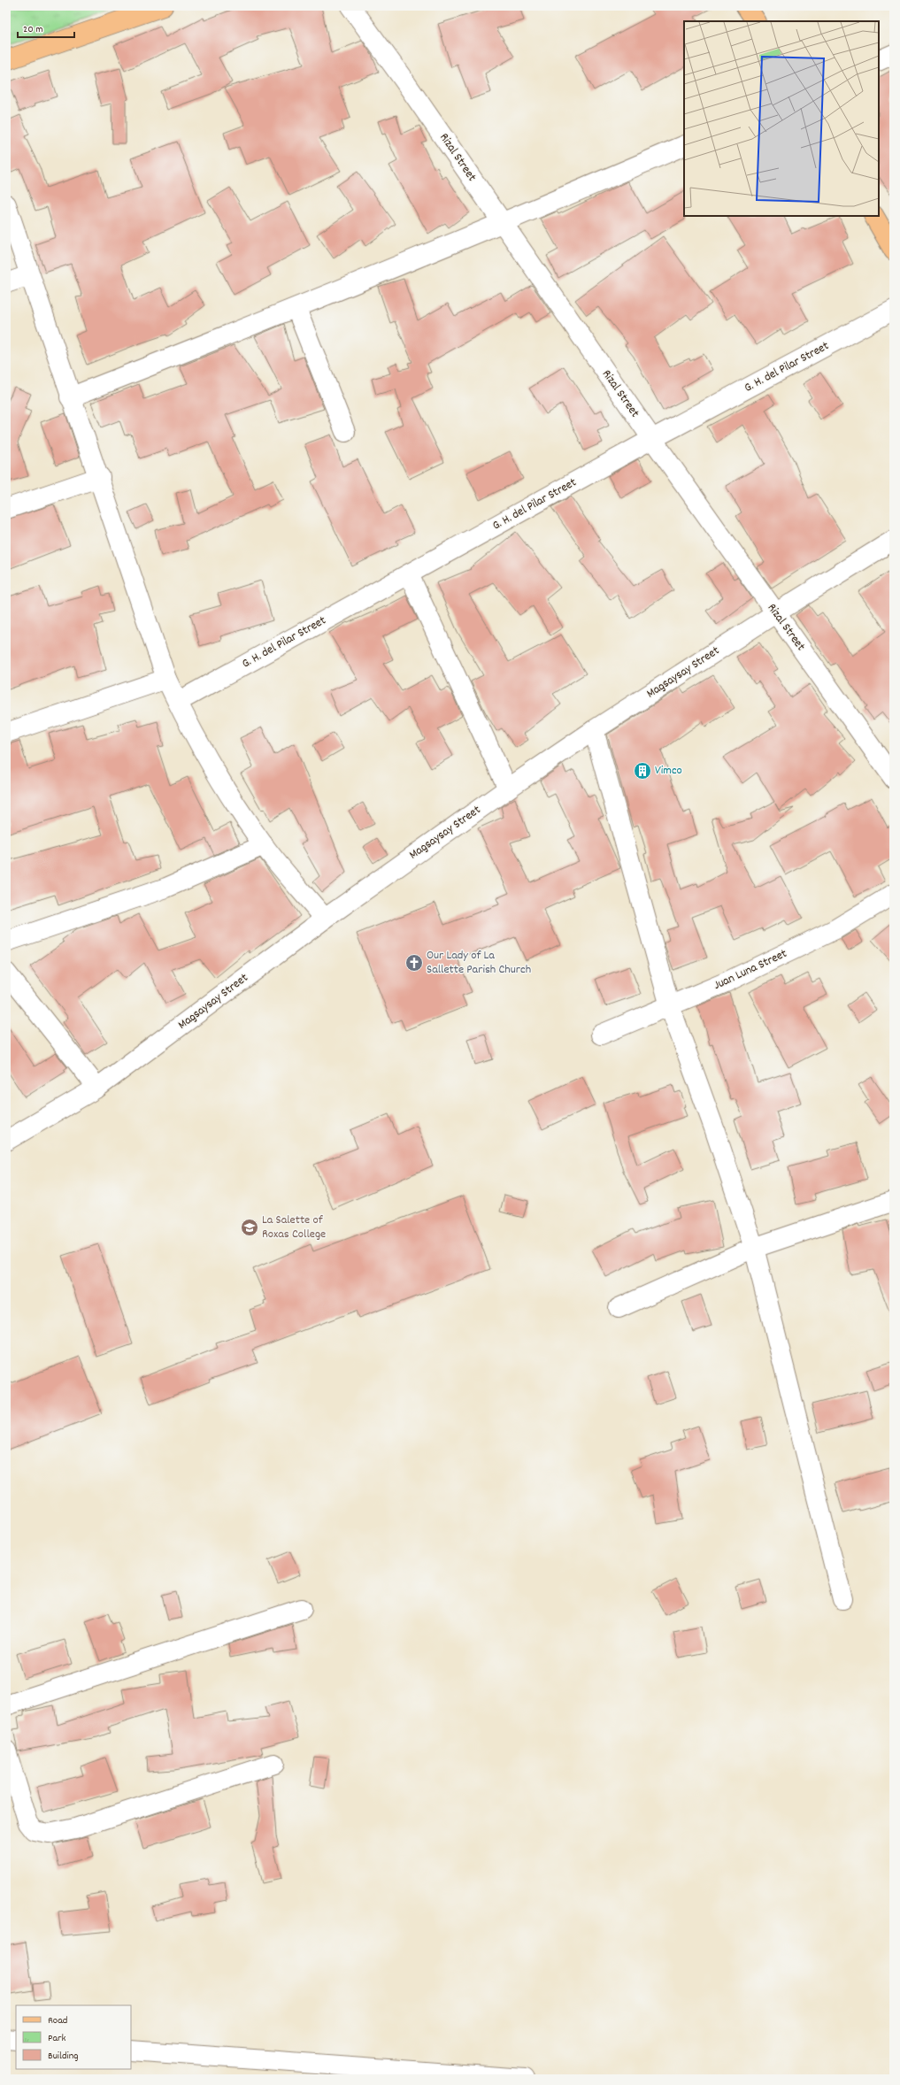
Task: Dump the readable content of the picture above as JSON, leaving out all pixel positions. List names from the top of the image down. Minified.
{"streets":{"street":["Rizal Street","G. H. del Pilar Street","Magsaysay Street","Juan Luna Street"]},"crossings":[["Rizal Street","G. H. del Pilar Street"],["Rizal Street","Magsaysay Street"]],"places":{"building":["Vimco"],"church":["Our Lady of La Sallette Parish Church"],"school or university":["La Salette of Roxas College"]},"legend":["Road","Park","Building"],"scale_bar":"20 m"}
